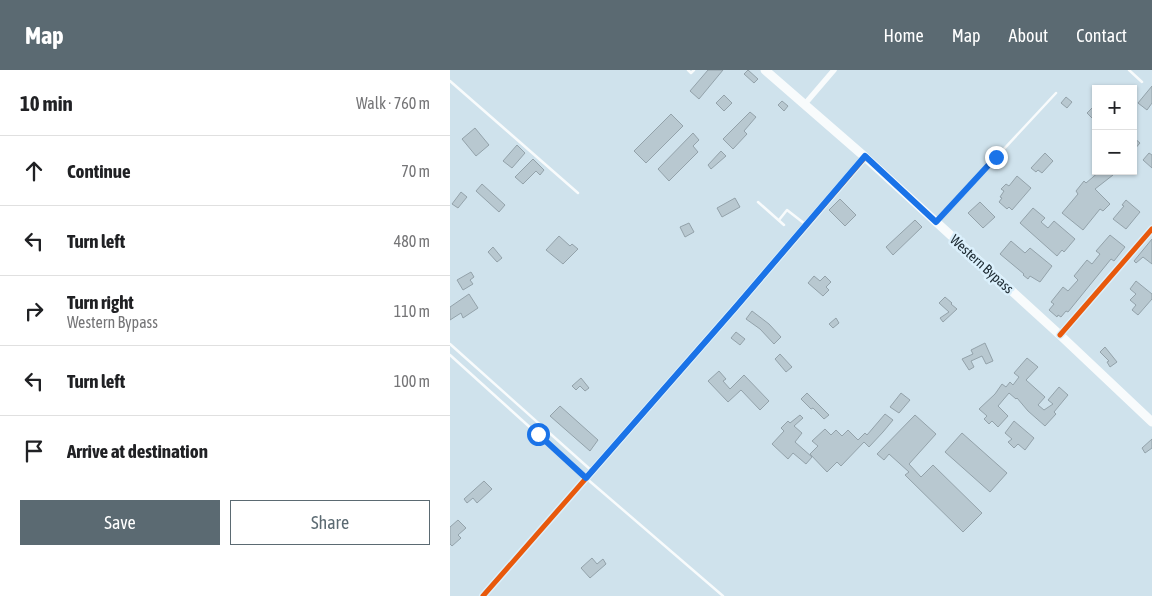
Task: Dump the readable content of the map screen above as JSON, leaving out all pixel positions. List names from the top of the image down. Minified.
{"streets":{"main road":["Western Bypass"]},"page":{"header":"Map","nav":["Home","Map","About","Contact"],"heading":["10 min","Walk · 760 m"],"map_buttons":["+","−"],"list":[["Continue","70 m"],["Turn left","480 m"],["Turn right","Western Bypass","110 m"],["Turn left","100 m"],"Arrive at destination"],"buttons":["Save","Share"]}}
